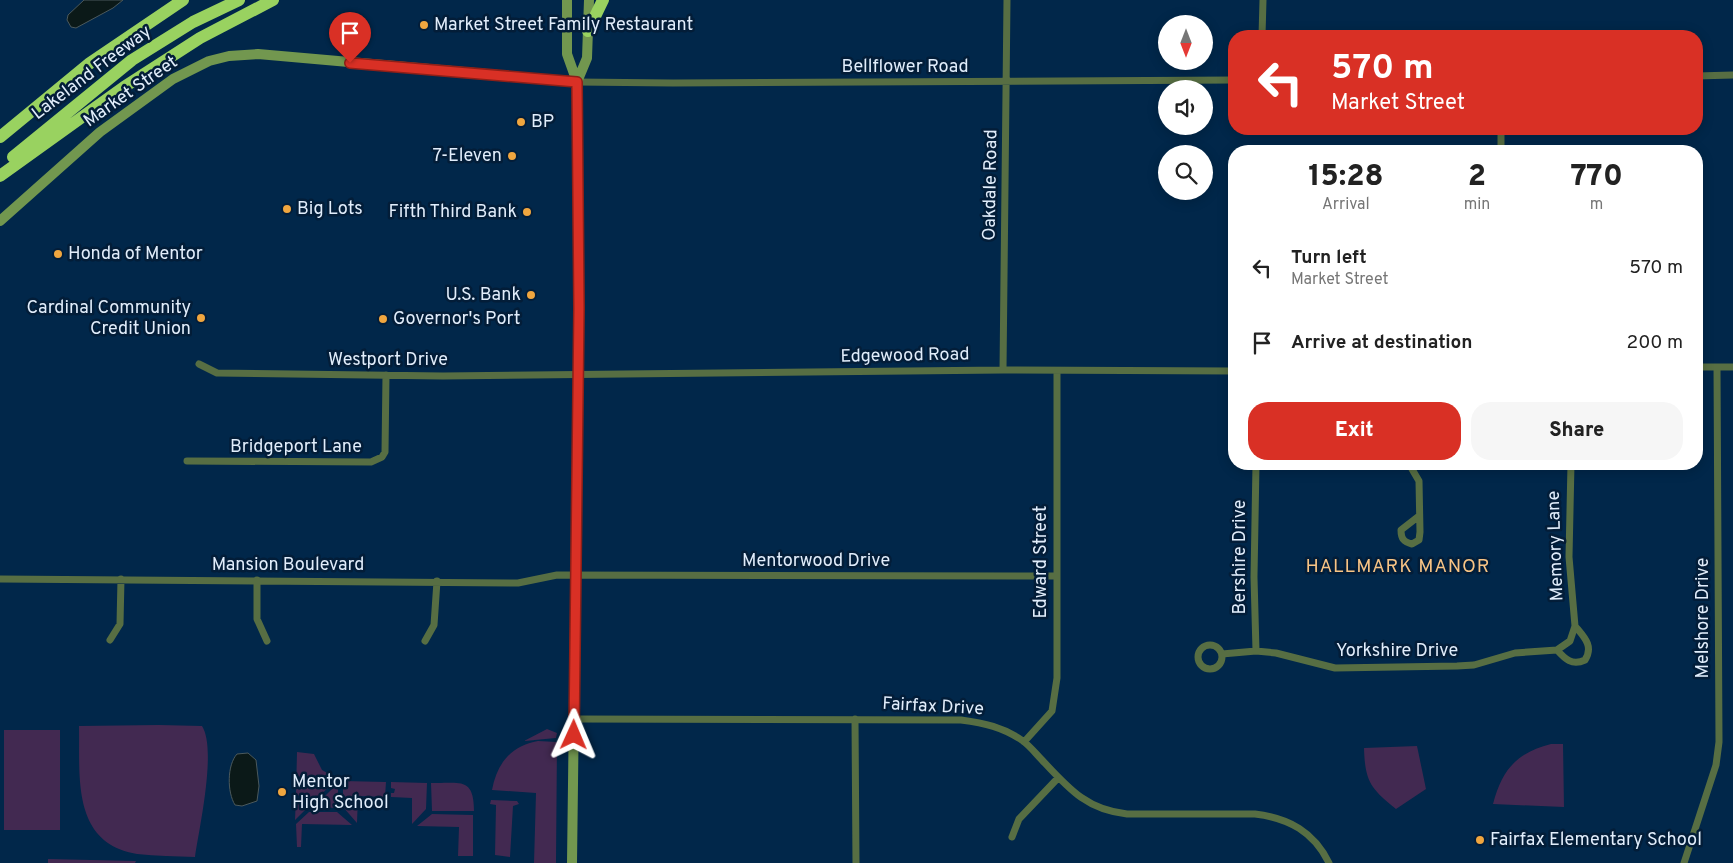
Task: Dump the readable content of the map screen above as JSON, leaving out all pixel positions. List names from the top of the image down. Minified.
{"streets":{"highway":["Lakeland Freeway"],"main road":["Market Street"],"street":["Bellflower Road","Oakdale Road","Edgewood Road","Westport Drive","Bridgeport Lane","Memory Lane","Bershire Drive","Mentorwood Drive","Edward Street","Mansion Boulevard","Melshore Drive","Yorkshire Drive","Fairfax Drive"]},"crossings":[["Bellflower Road","Market Street"],["Bellflower Road","Oakdale Road"],["Oakdale Road","Edgewood Road"],["Edgewood Road","Westport Drive"],["Edgewood Road","Edward Street"],["Westport Drive","Bridgeport Lane"],["Memory Lane","Yorkshire Drive"],["Bershire Drive","Yorkshire Drive"],["Mentorwood Drive","Edward Street"],["Mentorwood Drive","Mansion Boulevard"],["Edward Street","Fairfax Drive"]],"districts":["HALLMARK MANOR"],"places":["Market Street Family Restaurant","BP","7-Eleven","Big Lots","Fifth Third Bank","Honda of Mentor","U.S. Bank","Cardinal Community Credit Union","Governor's Port","Mentor High School","Fairfax Elementary School"],"north":"bottom","page":{"turn":["570 m","Market Street"],"eta":["15:28","Arrival","2","min","770","m"],"list":[{"name":"Turn left","note":"Market Street","value":"570 m"},{"name":"Arrive at destination","value":"200 m"}],"buttons":["Exit","Share"]}}
